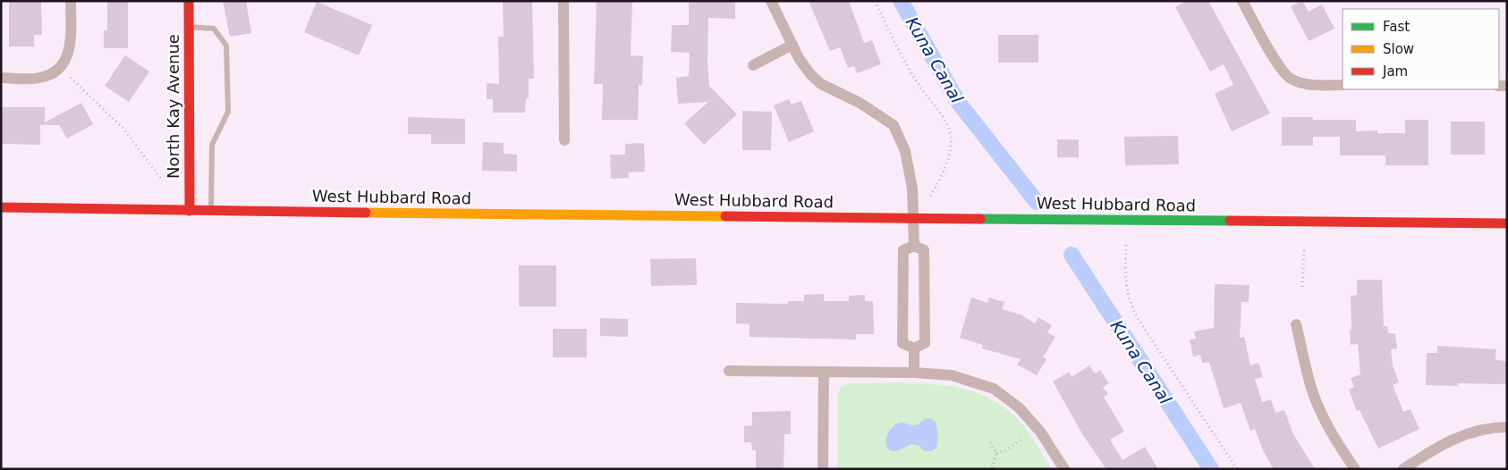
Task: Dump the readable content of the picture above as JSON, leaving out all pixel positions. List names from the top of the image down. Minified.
{"streets":{"street":["North Kay Avenue","West Hubbard Road"]},"crossings":[["North Kay Avenue","West Hubbard Road"]],"water":["Kuna Canal"],"legend":["Fast","Slow","Jam"]}
